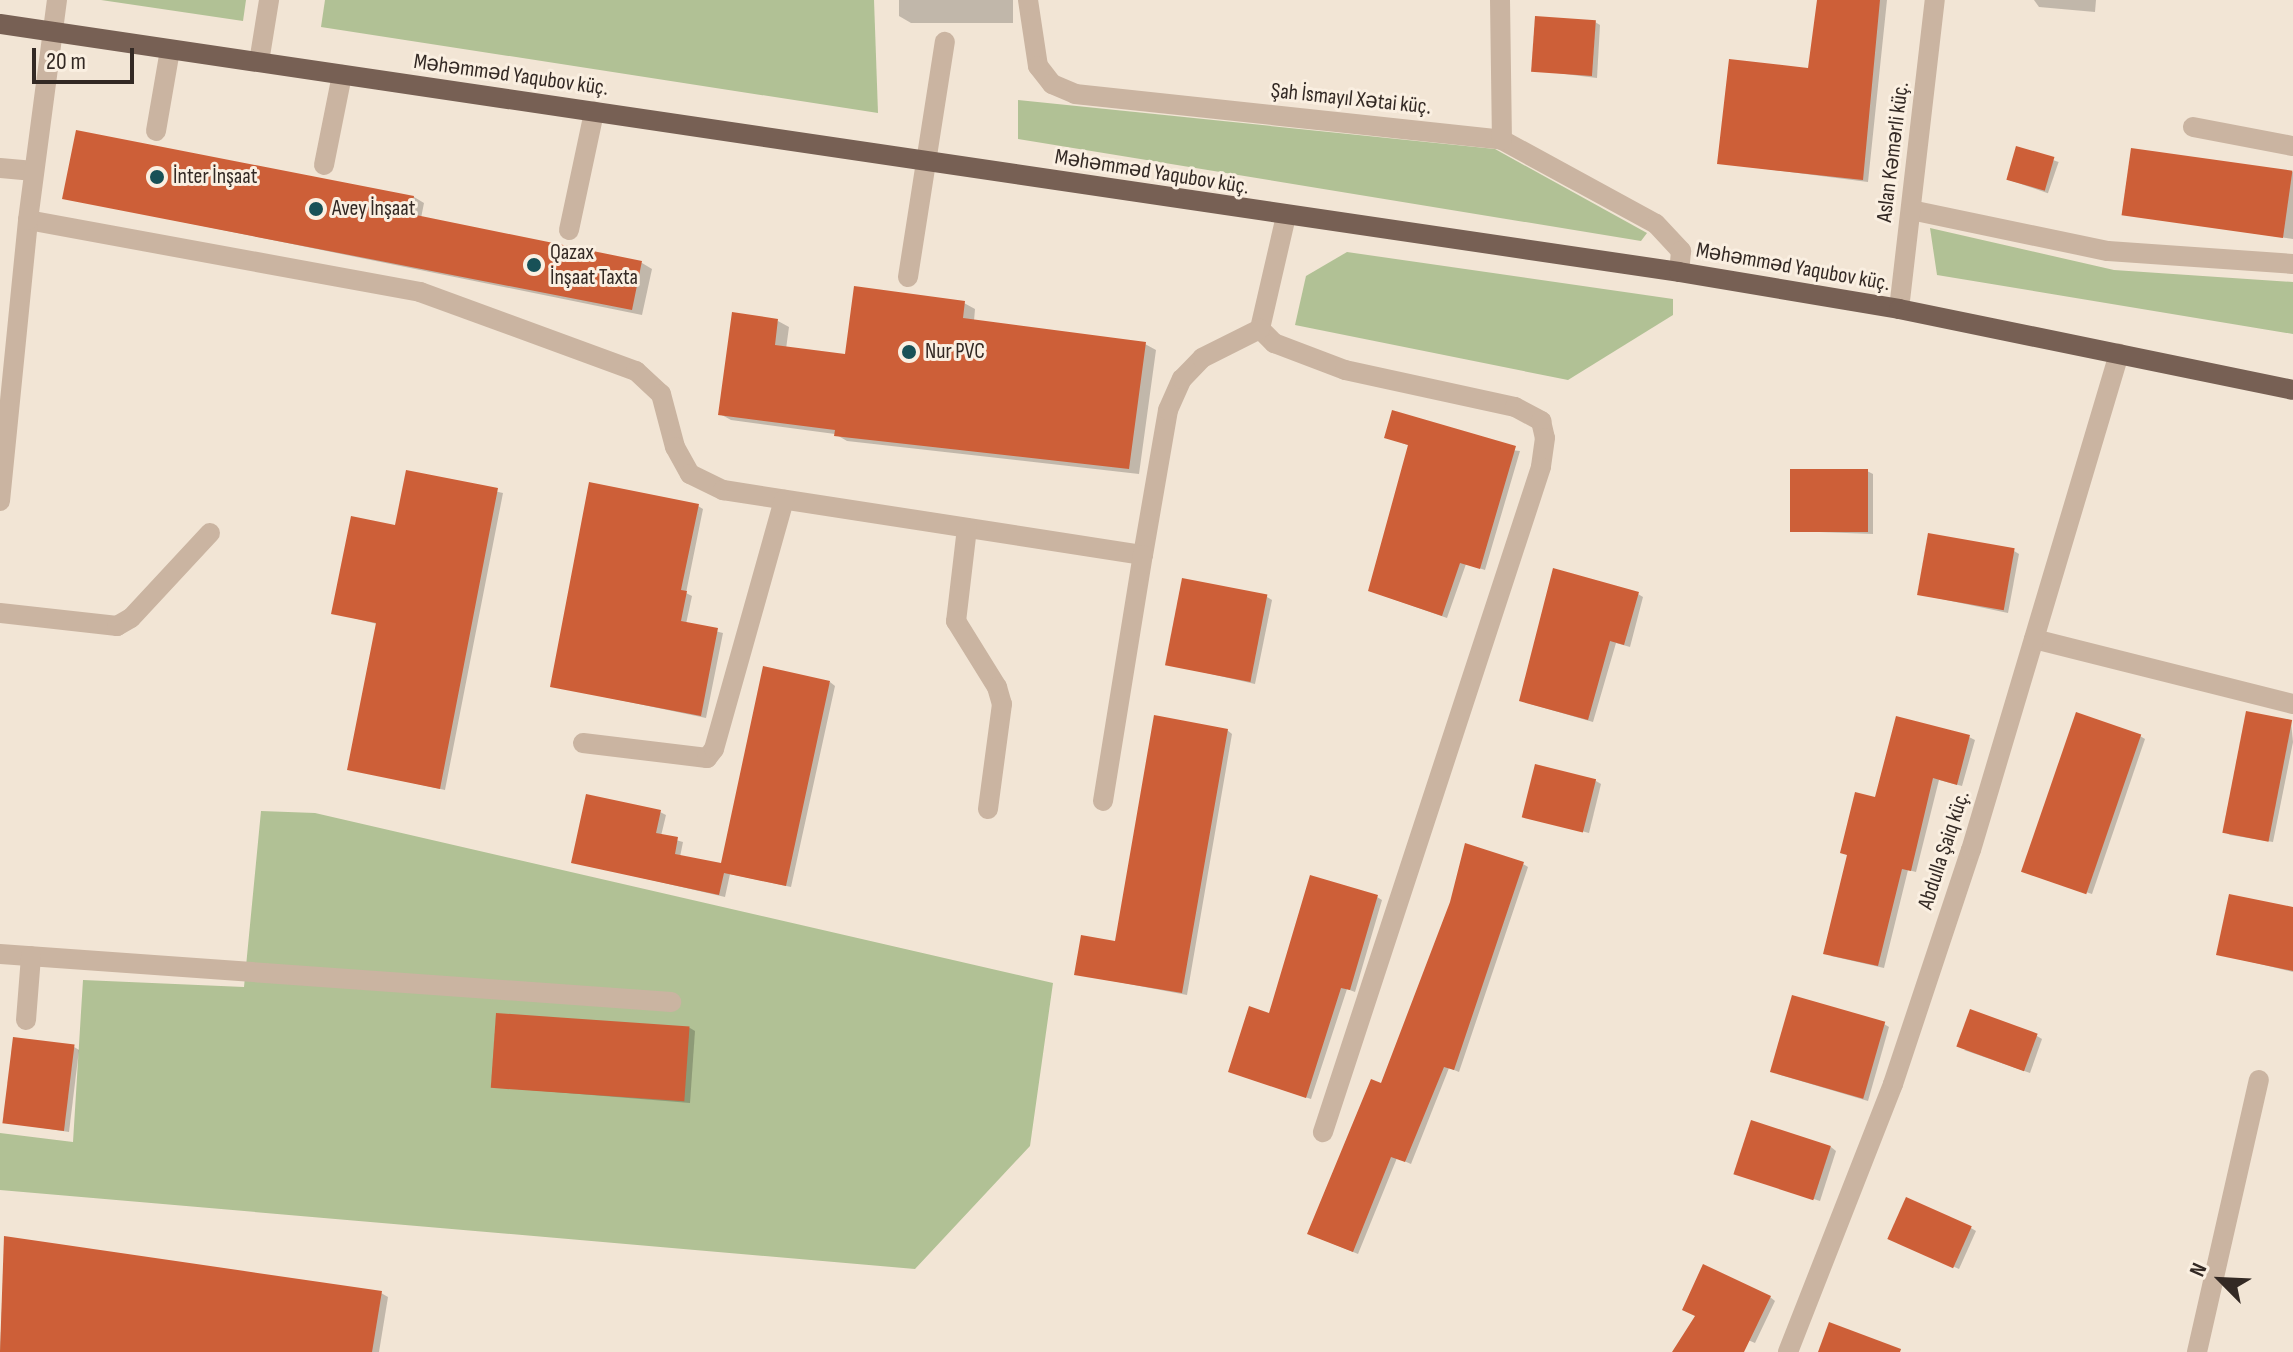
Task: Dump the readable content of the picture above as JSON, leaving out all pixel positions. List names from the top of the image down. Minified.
{"streets":{"main road":["Məhəmməd Yaqubov küç."],"street":["Şah İsmayıl Xətai küç.","Aslan Kəmərli küç.","Abdulla Şaiq küç."]},"crossings":[["Məhəmməd Yaqubov küç.","Şah İsmayıl Xətai küç."],["Məhəmməd Yaqubov küç.","Aslan Kəmərli küç."],["Məhəmməd Yaqubov küç.","Abdulla Şaiq küç."]],"places":["İnter İnşaat","Avey İnşaat","Qazax İnşaat Taxta","Nur PVC"],"scale_bar":"20 m","north":"top left"}
